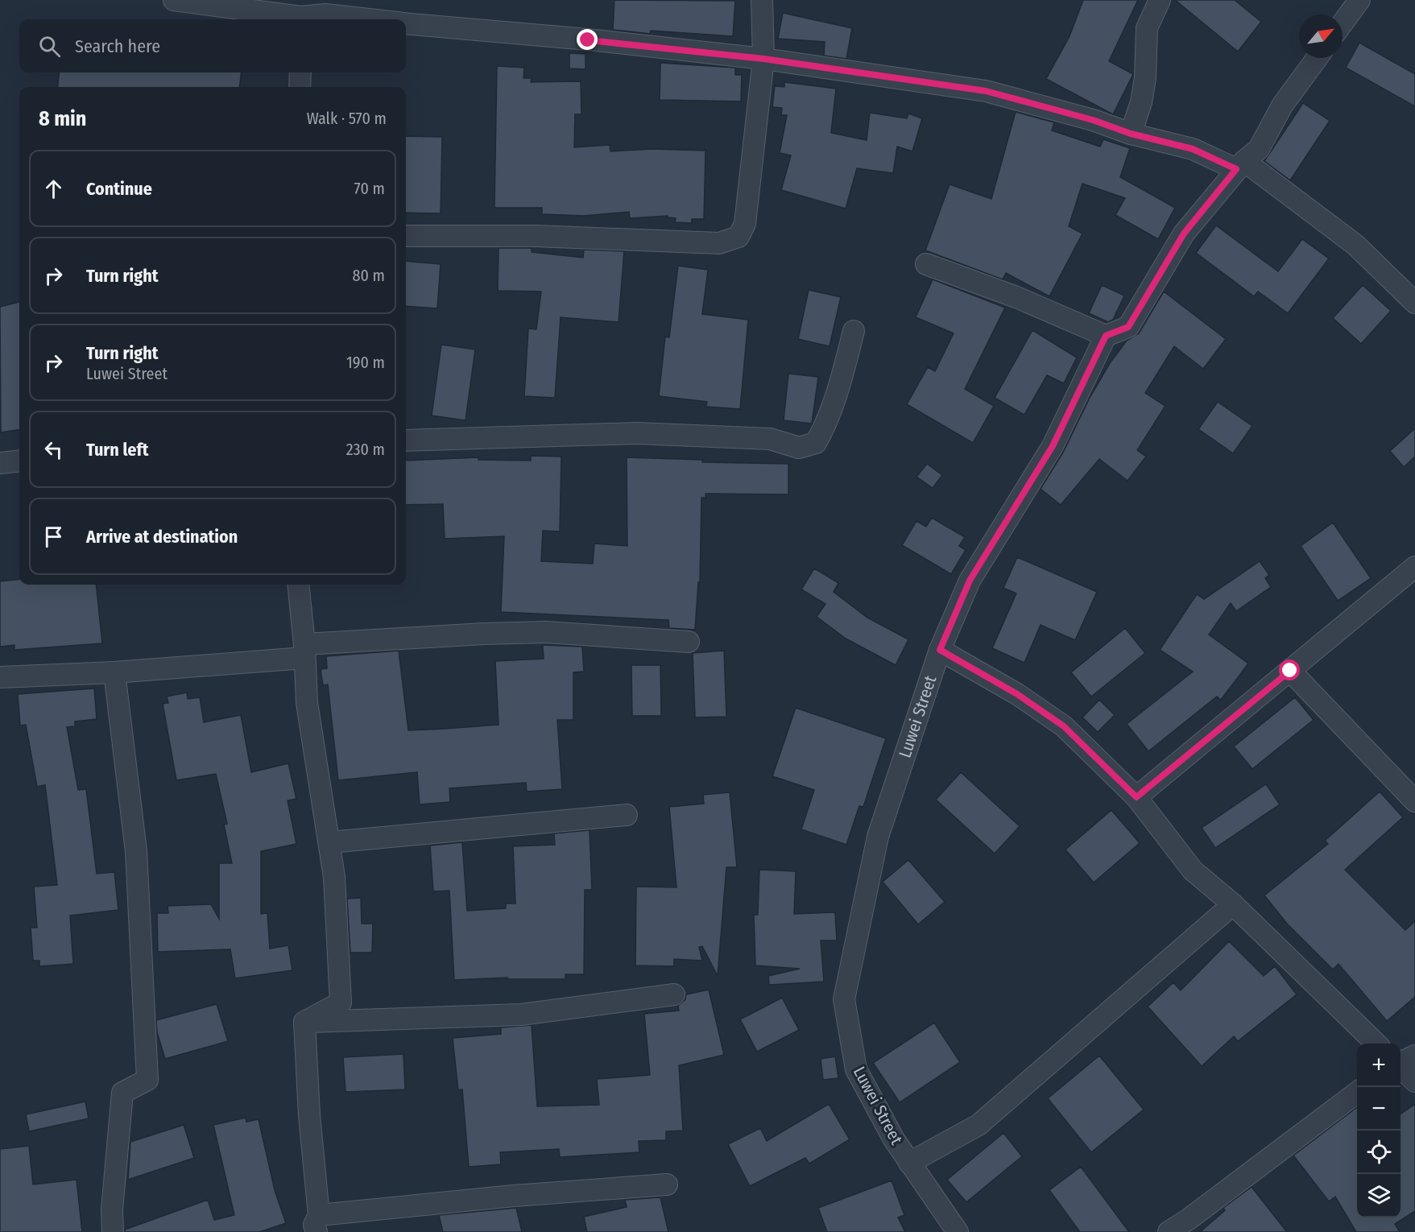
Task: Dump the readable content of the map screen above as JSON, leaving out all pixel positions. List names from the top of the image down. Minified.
{"streets":{"street":["Luwei Street"]},"north":"top right","page":{"search":"Search here","heading":["8 min","Walk · 570 m"],"list":[["Continue","70 m"],["Turn right","80 m"],["Turn right","Luwei Street","190 m"],["Turn left","230 m"],"Arrive at destination"],"map_buttons":["+","−"]}}
